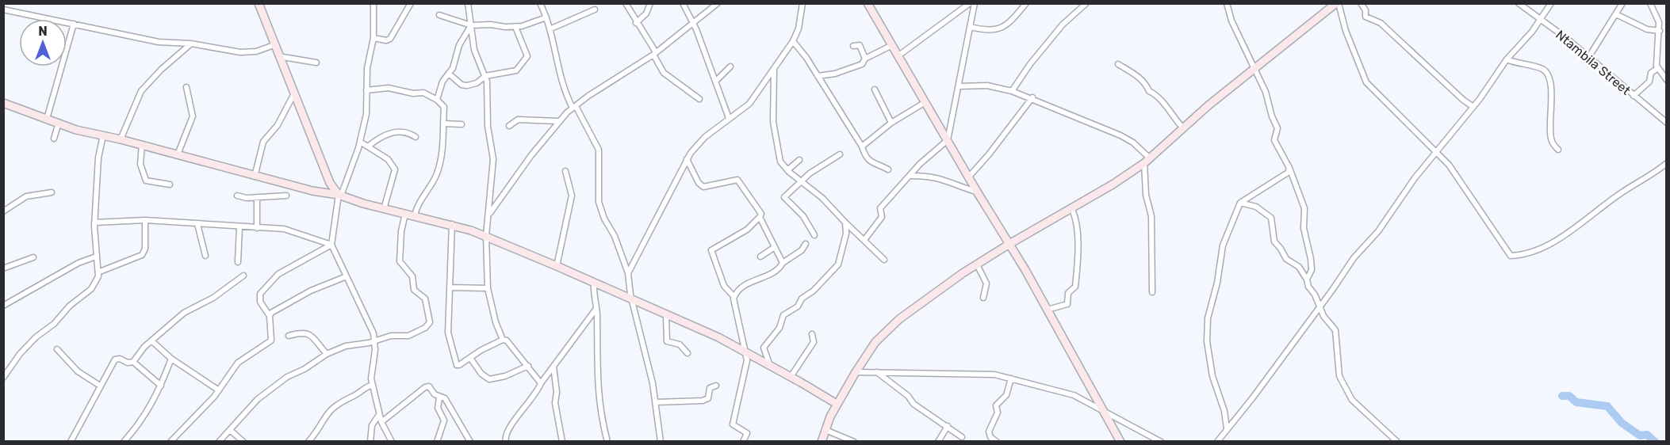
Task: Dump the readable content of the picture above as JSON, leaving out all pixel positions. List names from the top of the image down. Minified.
{"streets":{"street":["Ntambila Street"]},"north":"top"}
